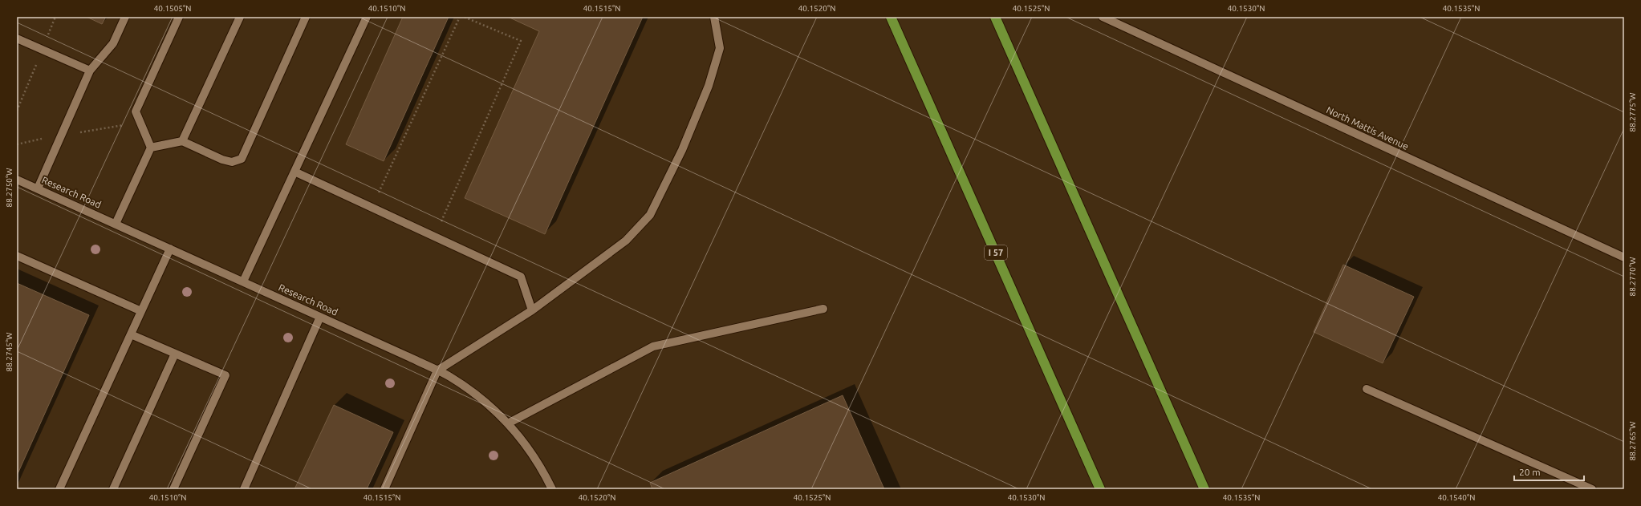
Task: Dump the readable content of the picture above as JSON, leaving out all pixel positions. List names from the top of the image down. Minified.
{"streets":{"highway":["I 57"],"street":["North Mattis Avenue","Research Road"]},"scale_bar":"20 m","coordinates":["40.1505°N","40.1510°N","40.1515°N","40.1520°N","40.1525°N","40.1530°N","40.1535°N","88.2775°W","88.2750°W","88.2770°W","88.2745°W","88.2765°W","40.1540°N"]}
